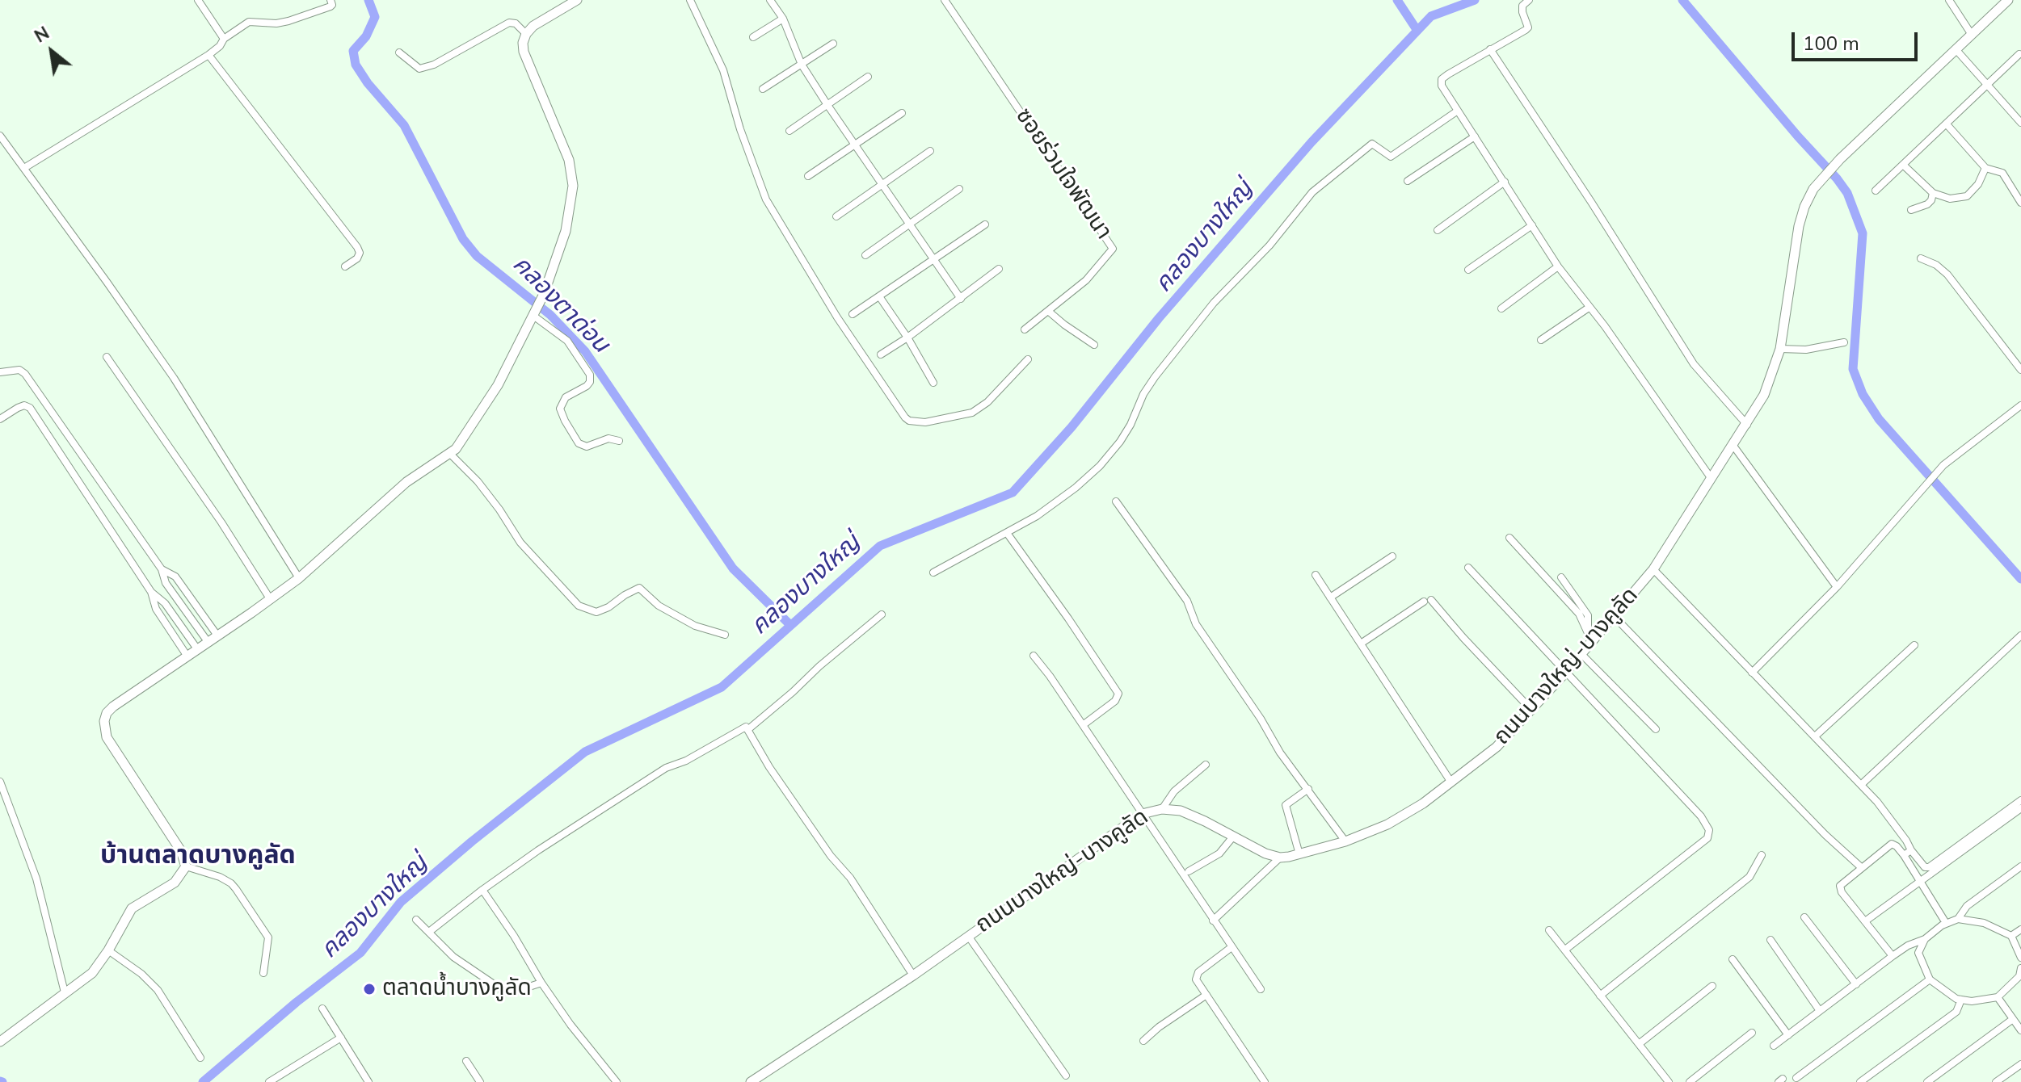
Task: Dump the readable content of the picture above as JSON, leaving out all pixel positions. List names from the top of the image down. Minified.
{"streets":{"street":["ซอยร่วมใจพัฒนา","ถนนบางใหญ่-บางคูลัด"]},"districts":["บ้านตลาดบางคูลัด"],"water":["คลองบางใหญ่","คลองตาด่อน"],"places":["ตลาดน้ำบางคูลัด"],"scale_bar":"100 m","north":"top left"}
